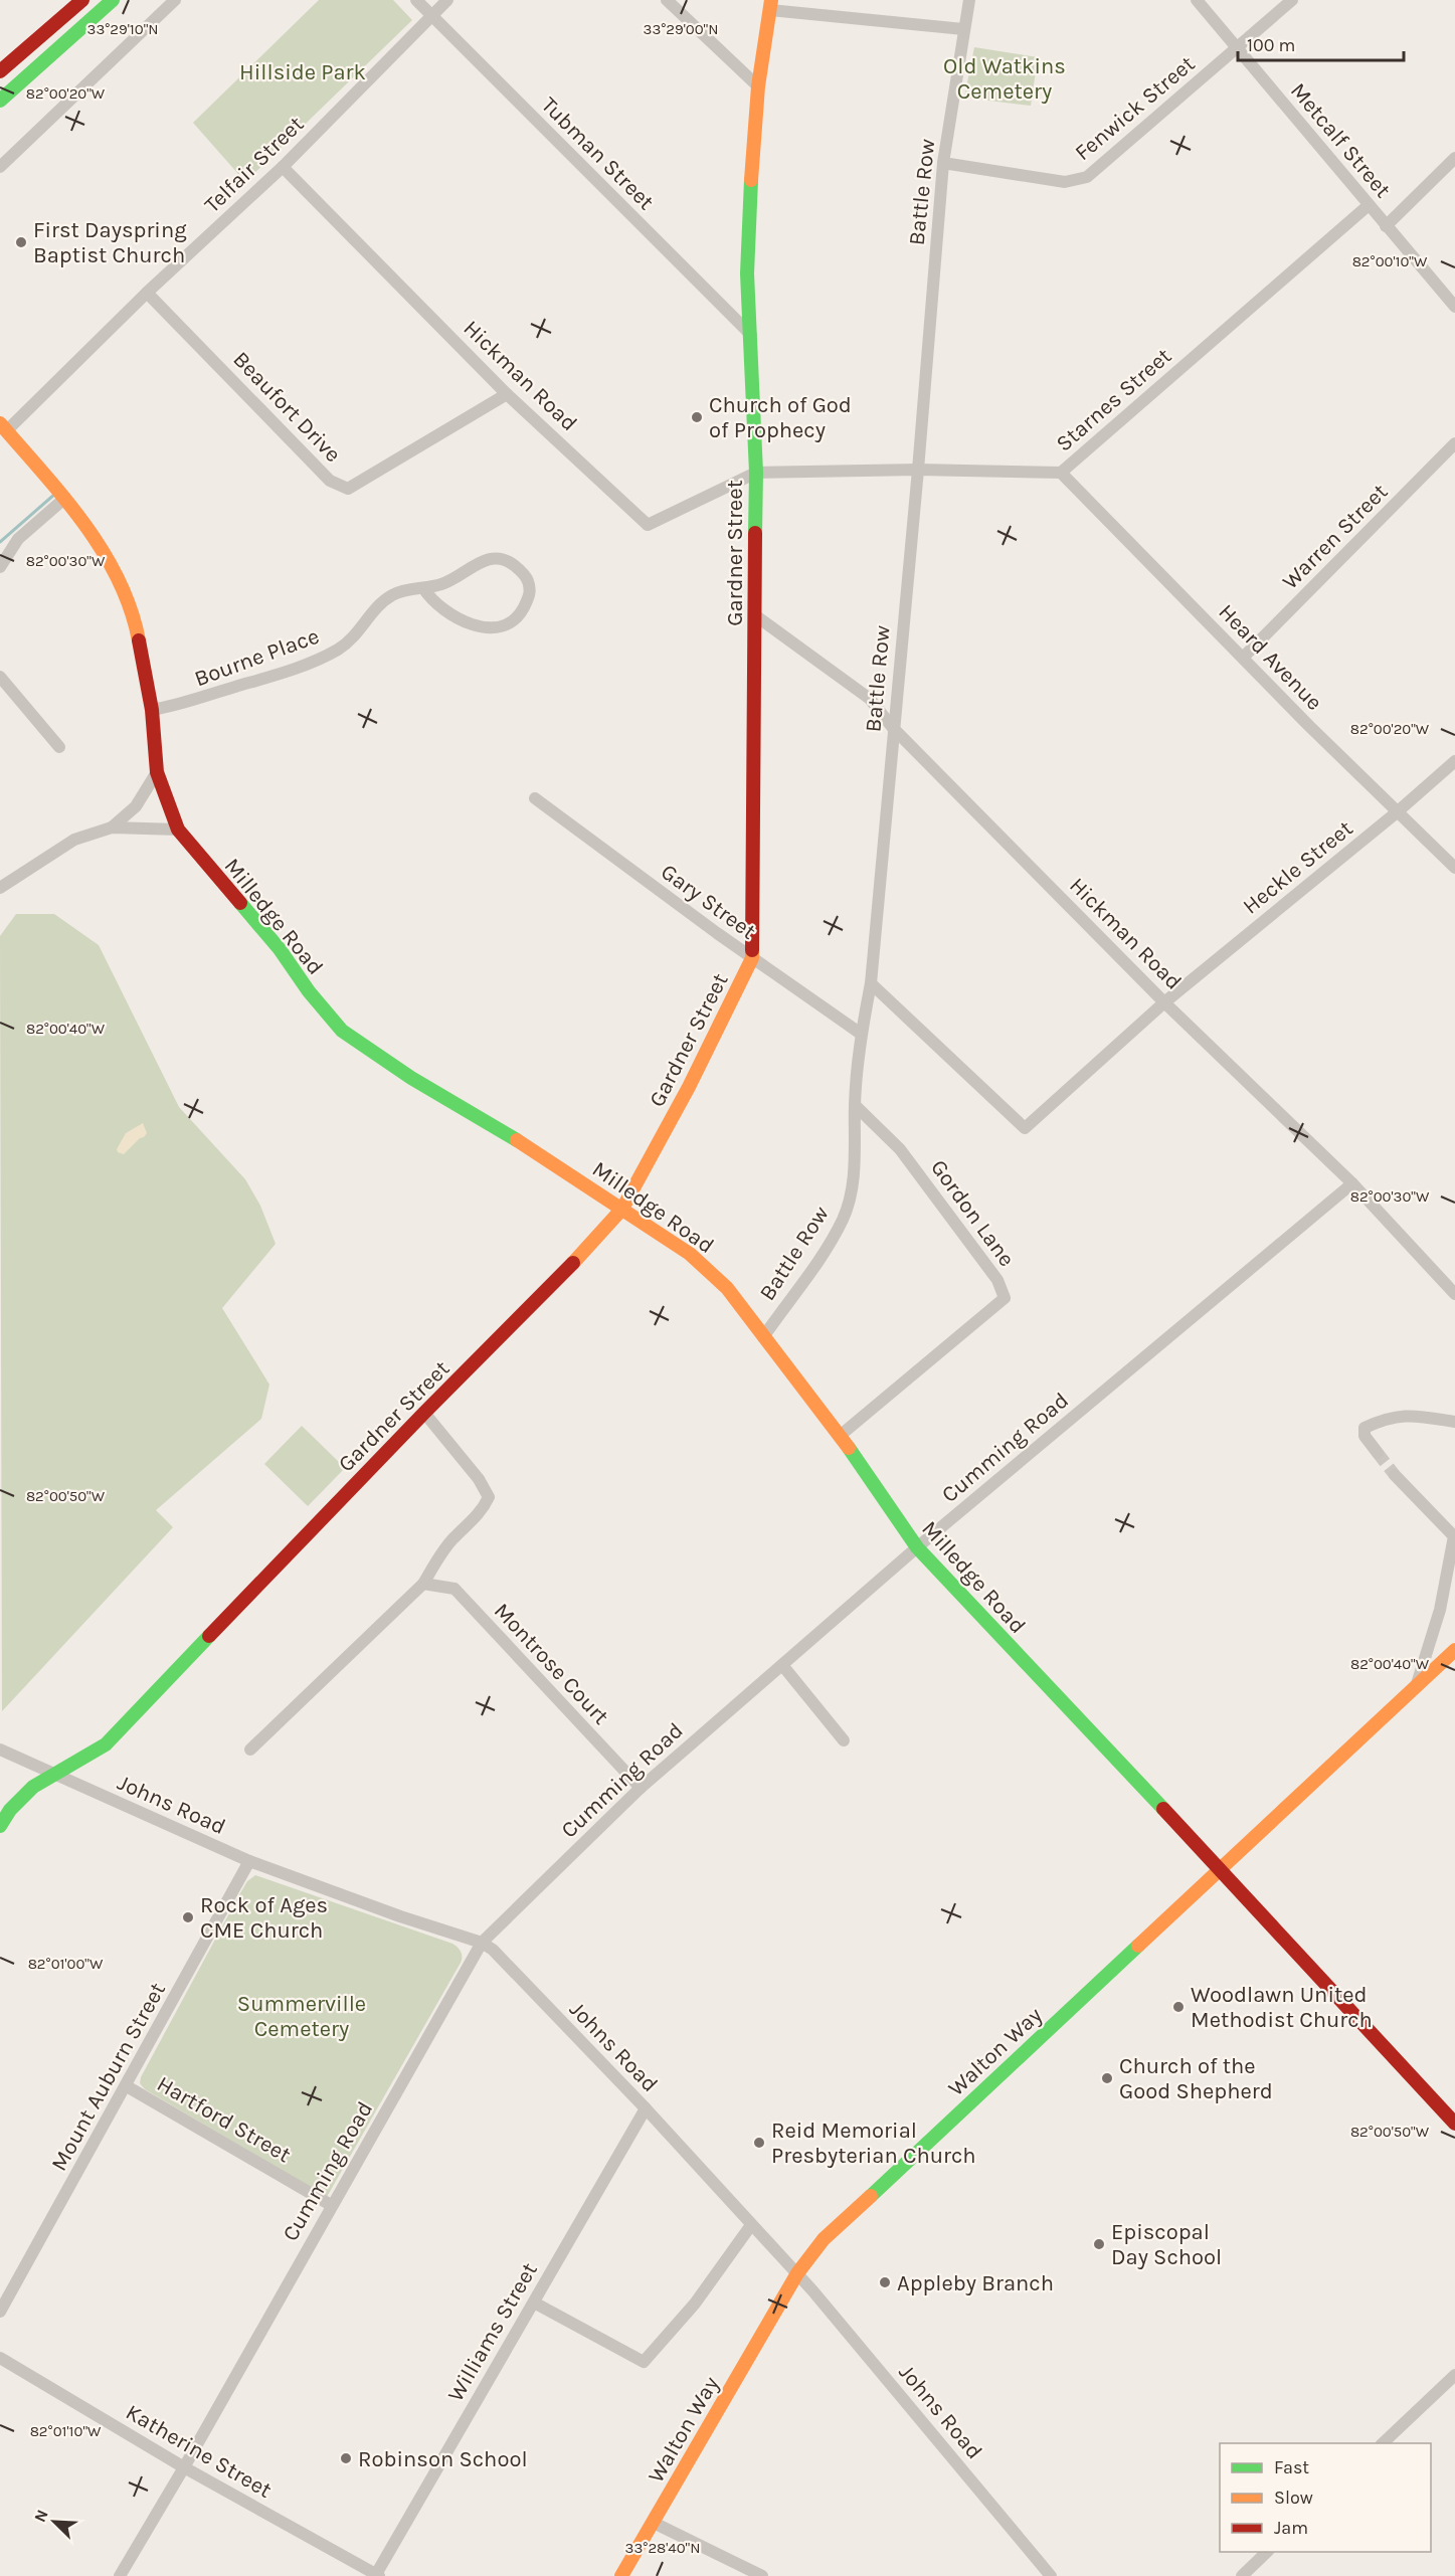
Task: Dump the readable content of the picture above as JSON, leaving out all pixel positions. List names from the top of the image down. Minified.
{"streets":{"main road":["Gardner Street","Milledge Road","Walton Way"],"street":["Fenwick Street","Metcalf Street","Tubman Street","Telfair Street","Battle Row","Hickman Road","Starnes Street","Beaufort Drive","Warren Street","Bourne Place","Heard Avenue","Heckle Street","Gary Street","Gordon Lane","Cumming Road","Montrose Court","Johns Road","Mount Auburn Street","Hartford Street","Williams Street","Katherine Street"]},"crossings":[["Fenwick Street","Metcalf Street"],["Fenwick Street","Battle Row"],["Metcalf Street","Starnes Street"],["Tubman Street","Telfair Street"],["Tubman Street","Gardner Street"],["Telfair Street","Hickman Road"],["Telfair Street","Beaufort Drive"],["Telfair Street","Milledge Road"],["Battle Row","Hickman Road"],["Battle Row","Starnes Street"],["Battle Row","Gary Street"],["Battle Row","Milledge Road"],["Battle Row","Gordon Lane"],["Hickman Road","Starnes Street"],["Hickman Road","Beaufort Drive"],["Hickman Road","Gardner Street"],["Hickman Road","Heckle Street"],["Hickman Road","Cumming Road"],["Starnes Street","Gardner Street"],["Starnes Street","Heard Avenue"],["Warren Street","Heard Avenue"],["Gardner Street","Gary Street"],["Gardner Street","Milledge Road"],["Gardner Street","Johns Road"],["Bourne Place","Milledge Road"],["Heard Avenue","Heckle Street"],["Milledge Road","Gordon Lane"],["Milledge Road","Cumming Road"],["Milledge Road","Walton Way"],["Cumming Road","Montrose Court"],["Cumming Road","Johns Road"],["Cumming Road","Hartford Street"],["Cumming Road","Katherine Street"],["Johns Road","Walton Way"],["Johns Road","Mount Auburn Street"],["Johns Road","Williams Street"],["Mount Auburn Street","Hartford Street"],["Williams Street","Katherine Street"]],"parks":["Old Watkins Cemetery","Hillside Park","Summerville Cemetery"],"places":["First Dayspring Baptist Church","Church of God of Prophecy","Rock of Ages CME Church","Woodlawn United Methodist Church","Church of the Good Shepherd","Reid Memorial Presbyterian Church","Episcopal Day School","Appleby Branch","Robinson School"],"legend":["Fast","Slow","Jam"],"scale_bar":"100 m","north":"top left","coordinates":["33°29'10\"N","33°29'00\"N","82°00'20\"W","82°00'10\"W","82°00'30\"W","82°00'40\"W","82°00'50\"W","82°01'00\"W","82°01'10\"W","33°28'40\"N"]}
